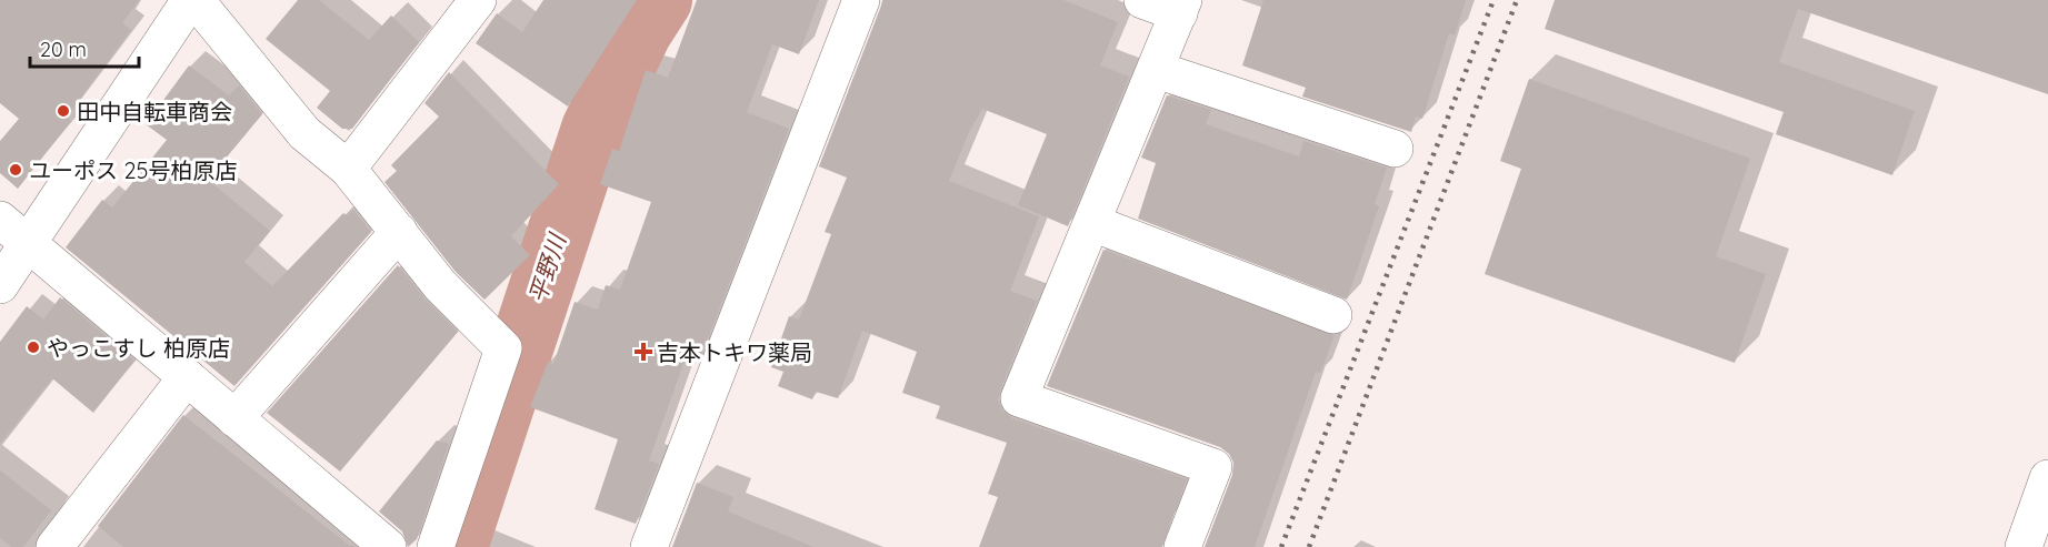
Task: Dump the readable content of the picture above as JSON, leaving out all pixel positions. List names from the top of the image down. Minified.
{"water":["平野川"],"places":{"other":["田中自転車商会","ユーポス 25号柏原店","やっこすし 柏原店"],"health":["吉本トキワ薬局"]},"scale_bar":"20 m"}
